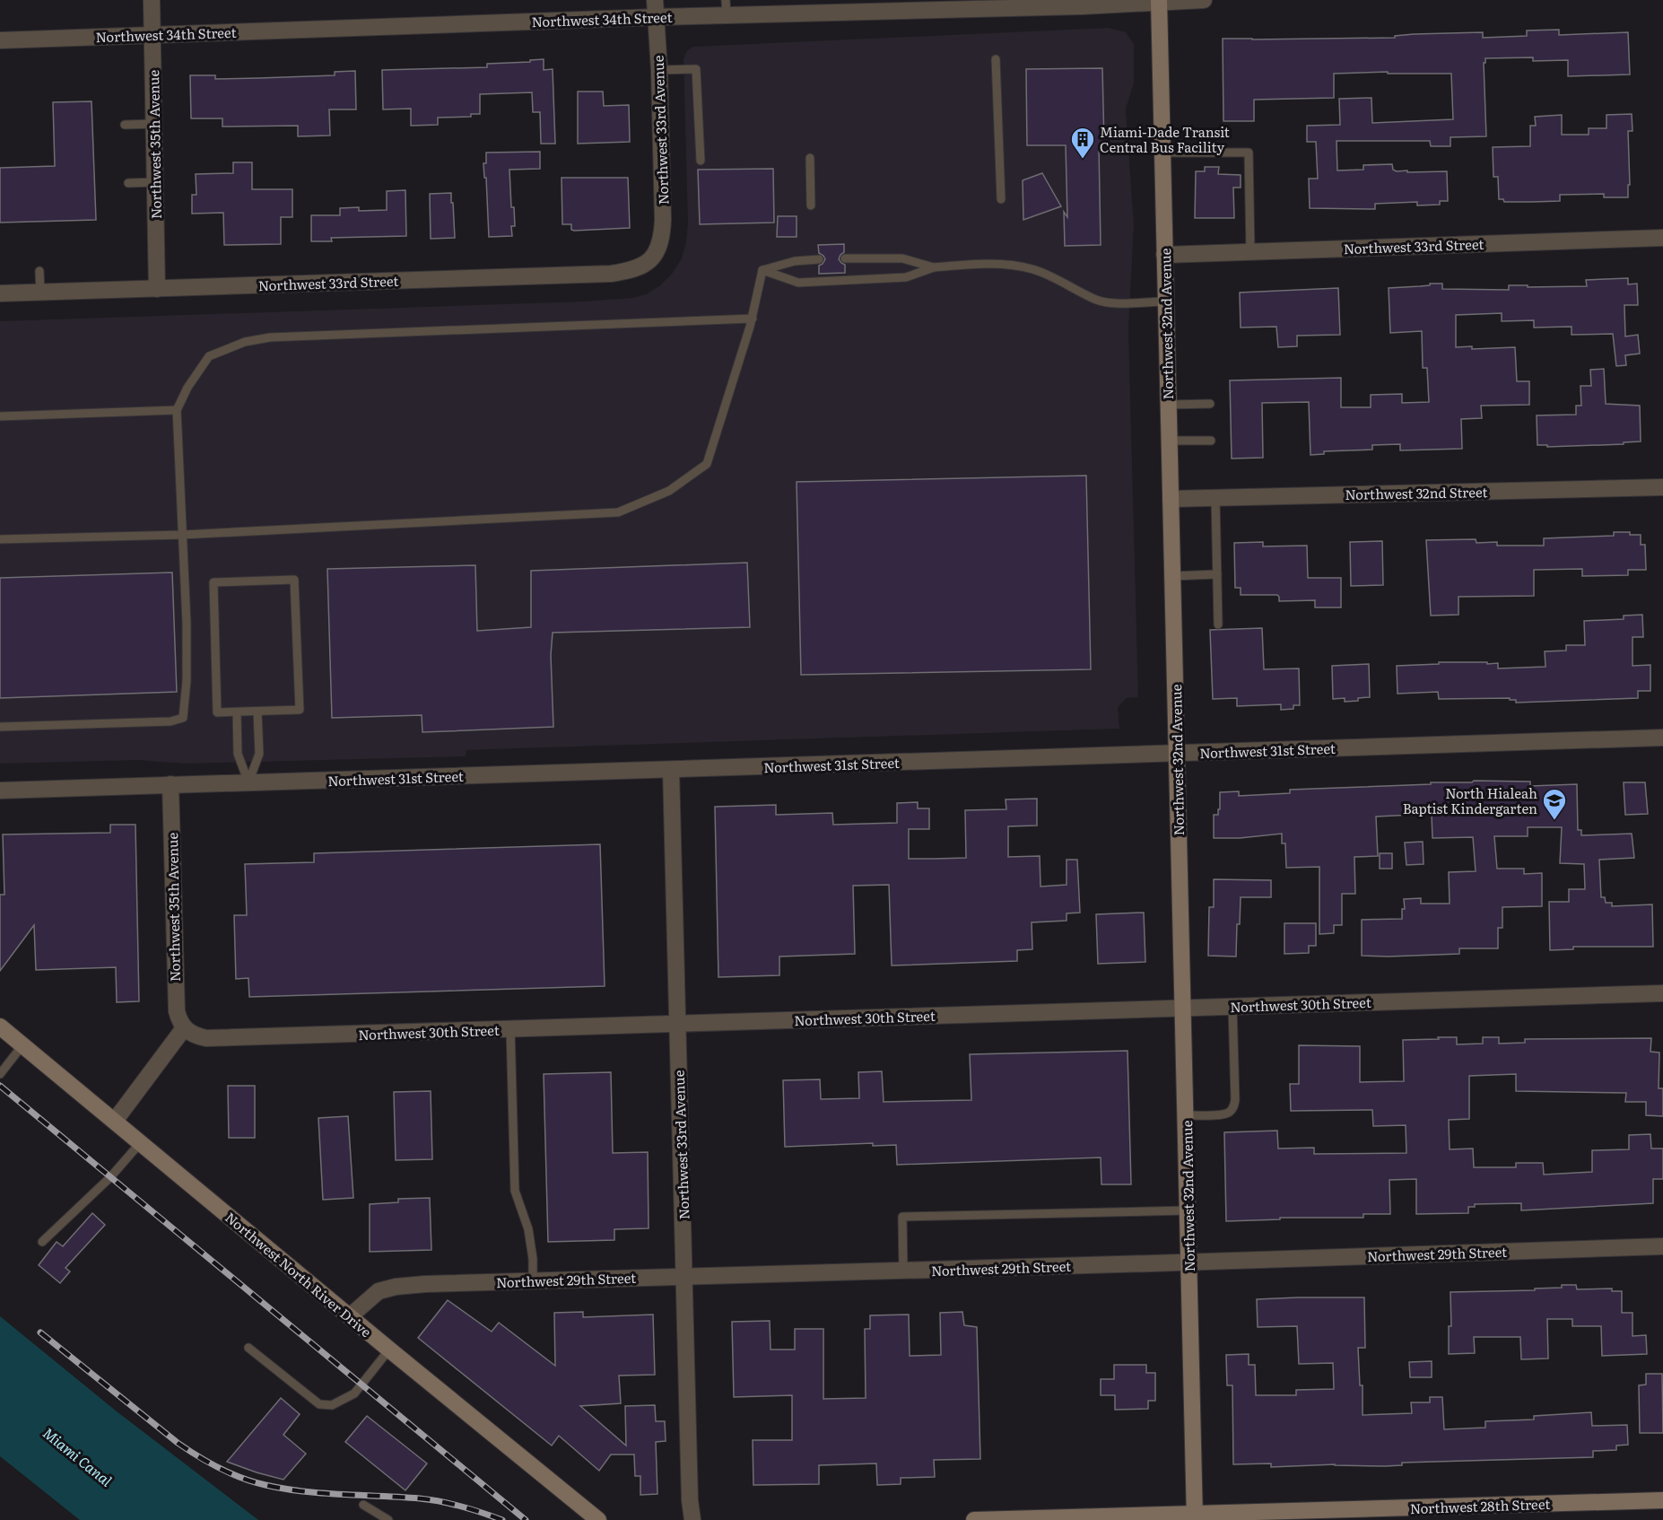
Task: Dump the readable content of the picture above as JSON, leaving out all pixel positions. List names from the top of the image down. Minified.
{"streets":{"main road":["Northwest 32nd Avenue","Northwest North River Drive","Northwest 28th Street"],"street":["Northwest 34th Street","Northwest 33rd Avenue","Northwest 35th Avenue","Northwest 33rd Street","Northwest 32nd Street","Northwest 31st Street","Northwest 30th Street","Northwest 29th Street"]},"crossings":[["Northwest 34th Street","Northwest 33rd Avenue"],["Northwest 34th Street","Northwest 35th Avenue"],["Northwest 34th Street","Northwest 32nd Avenue"],["Northwest 33rd Avenue","Northwest 33rd Street"],["Northwest 33rd Avenue","Northwest 31st Street"],["Northwest 33rd Avenue","Northwest 30th Street"],["Northwest 33rd Avenue","Northwest 29th Street"],["Northwest 35th Avenue","Northwest 33rd Street"],["Northwest 35th Avenue","Northwest 31st Street"],["Northwest 35th Avenue","Northwest 30th Street"],["Northwest 33rd Street","Northwest 32nd Avenue"],["Northwest 32nd Avenue","Northwest 32nd Street"],["Northwest 32nd Avenue","Northwest 31st Street"],["Northwest 32nd Avenue","Northwest 30th Street"],["Northwest 32nd Avenue","Northwest 29th Street"],["Northwest 32nd Avenue","Northwest 28th Street"],["Northwest 29th Street","Northwest North River Drive"]],"water":["Miami Canal"],"places":{"building":["Miami-Dade Transit Central Bus Facility"],"school or university":["North Hialeah Baptist Kindergarten"]}}
